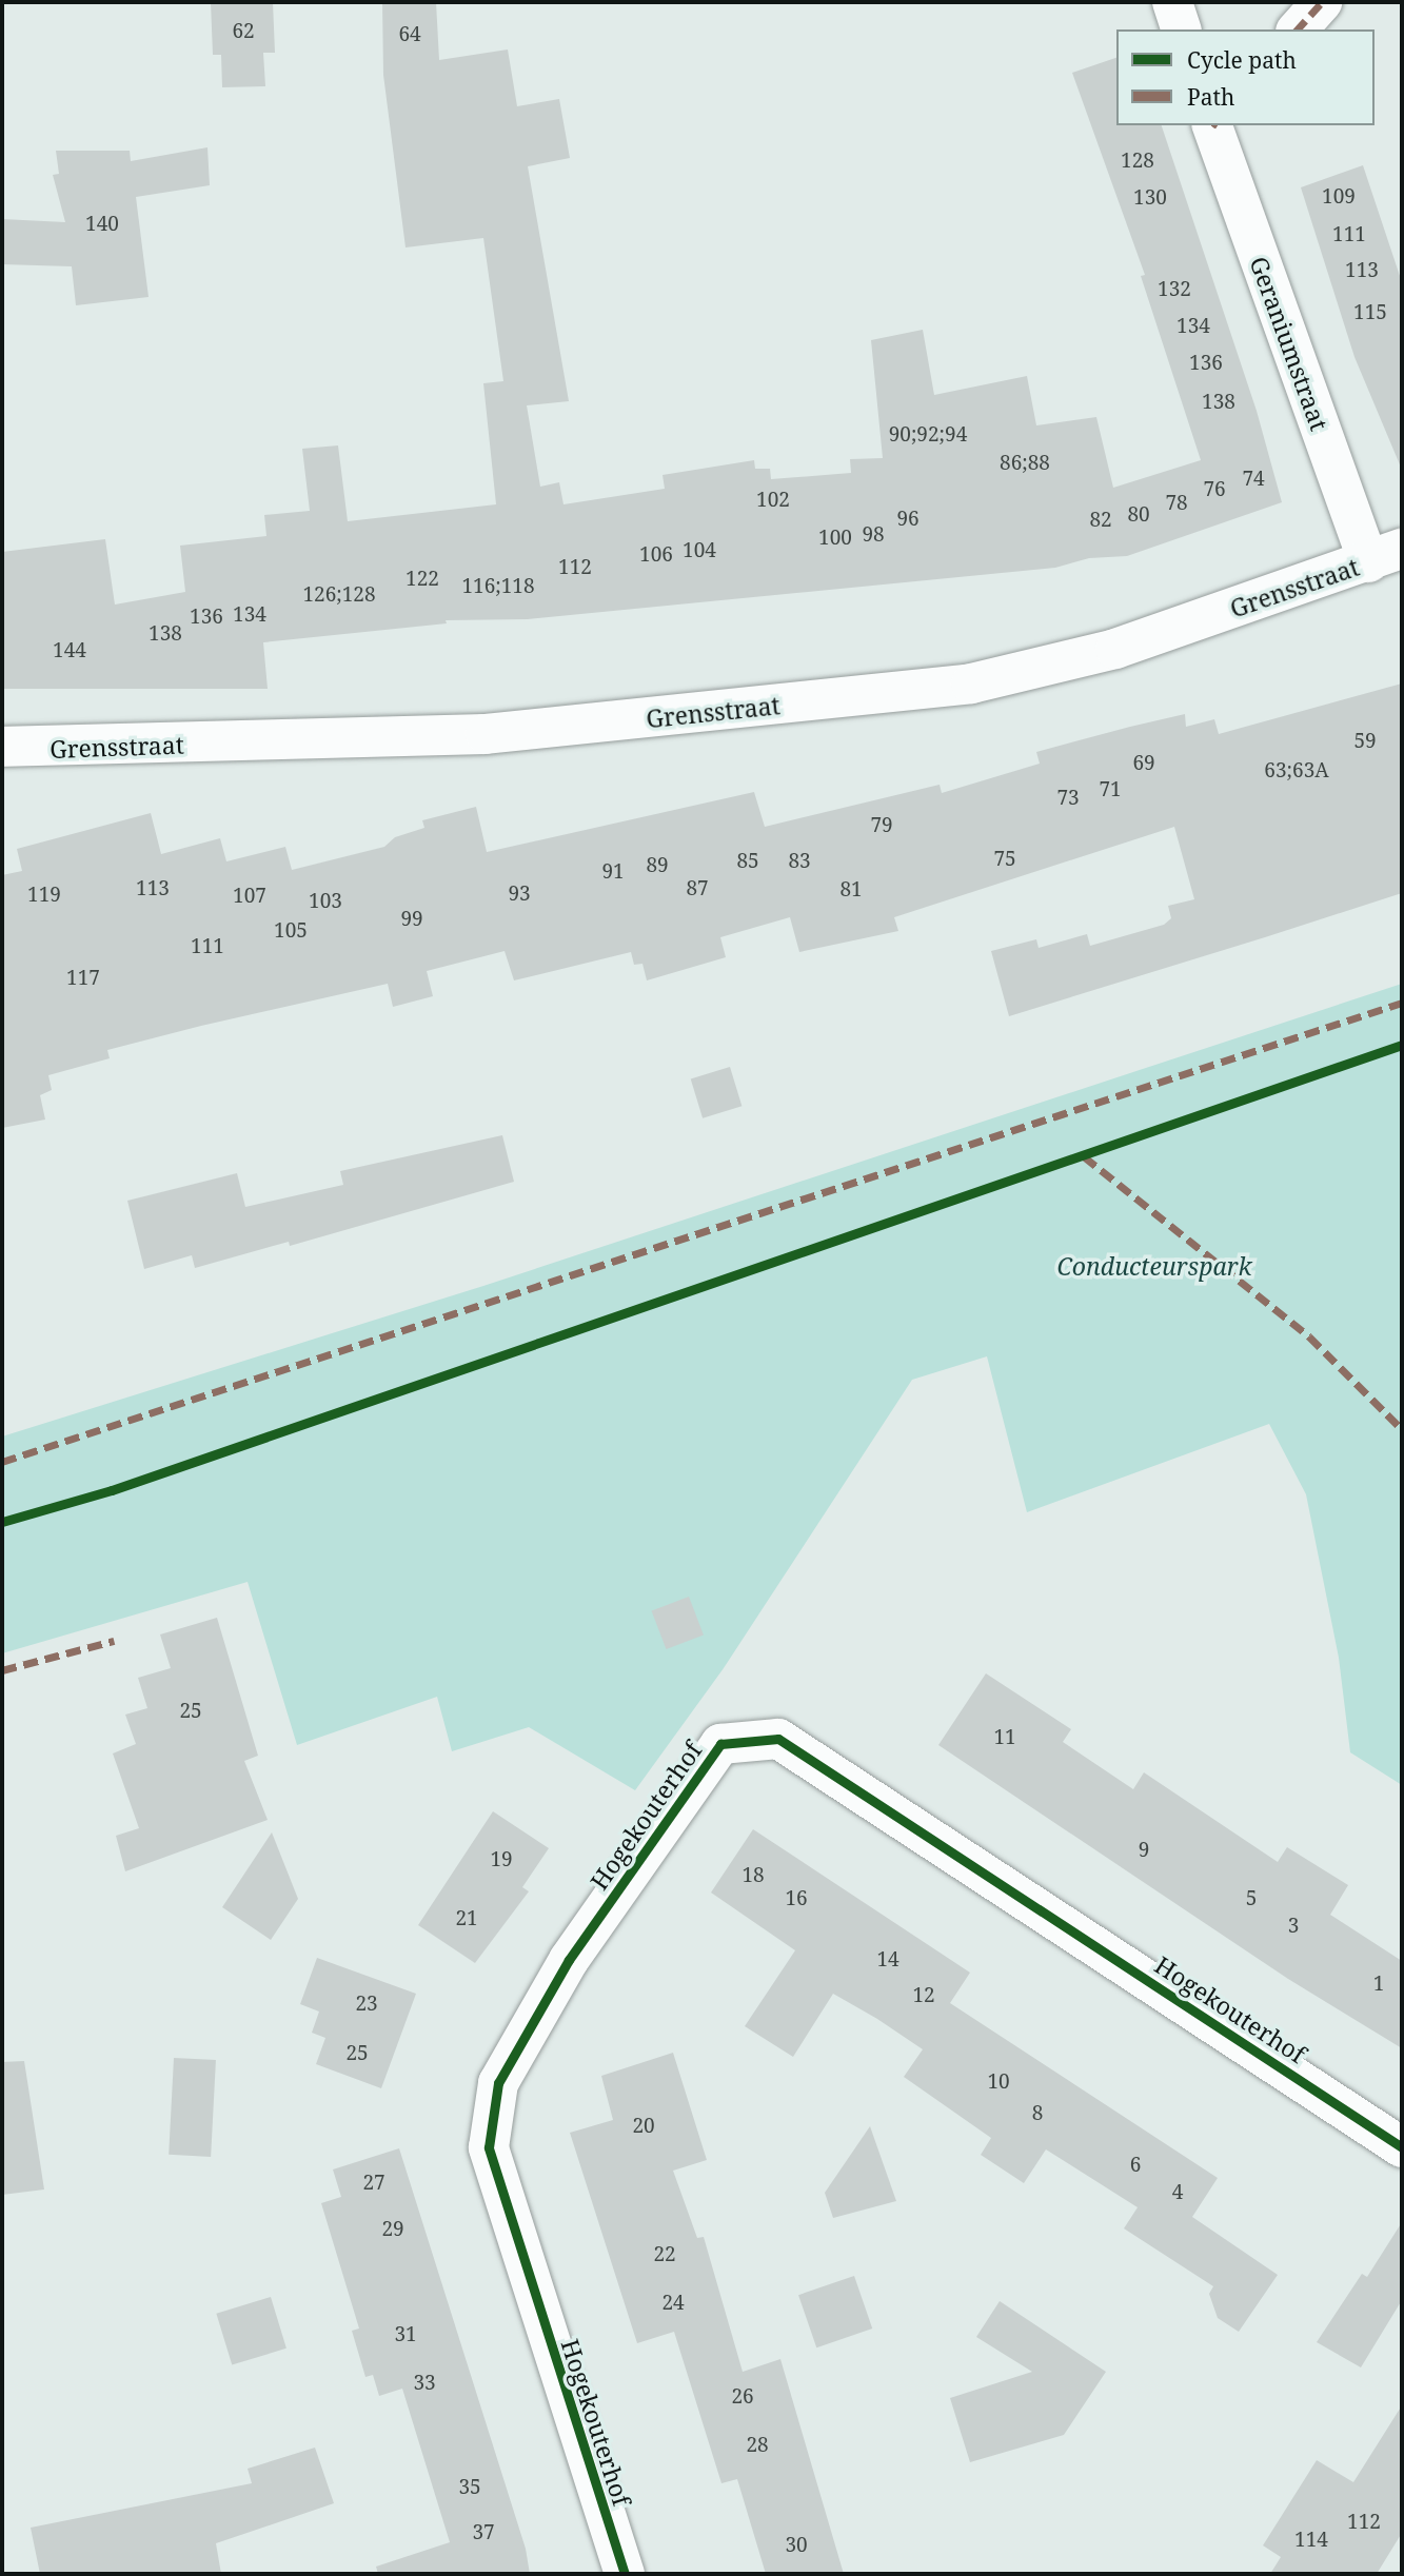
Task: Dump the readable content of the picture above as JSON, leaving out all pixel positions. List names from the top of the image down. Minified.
{"streets":{"street":["Geraniumstraat","Grensstraat","Hogekouterhof"]},"crossings":[["Geraniumstraat","Grensstraat"]],"parks":["Conducteurspark"],"house_numbers":["62","64","128","109","130","140","111","113","132","115","134","136","138","90;92;94","86;88","74","76","102","78","80","96","82","98","100","104","106","112","122","116;118","126;128","134","136","138","144","59","69","63;63A","71","73","79","75","85","83","89","91","113","87","81","93","119","107","103","99","105","111","117","25","11","9","19","18","16","5","21","3","14","1","12","23","25","10","8","20","6","27","4","29","22","24","31","33","26","28","35","112","37","114","30"],"legend":["Cycle path","Path"]}
